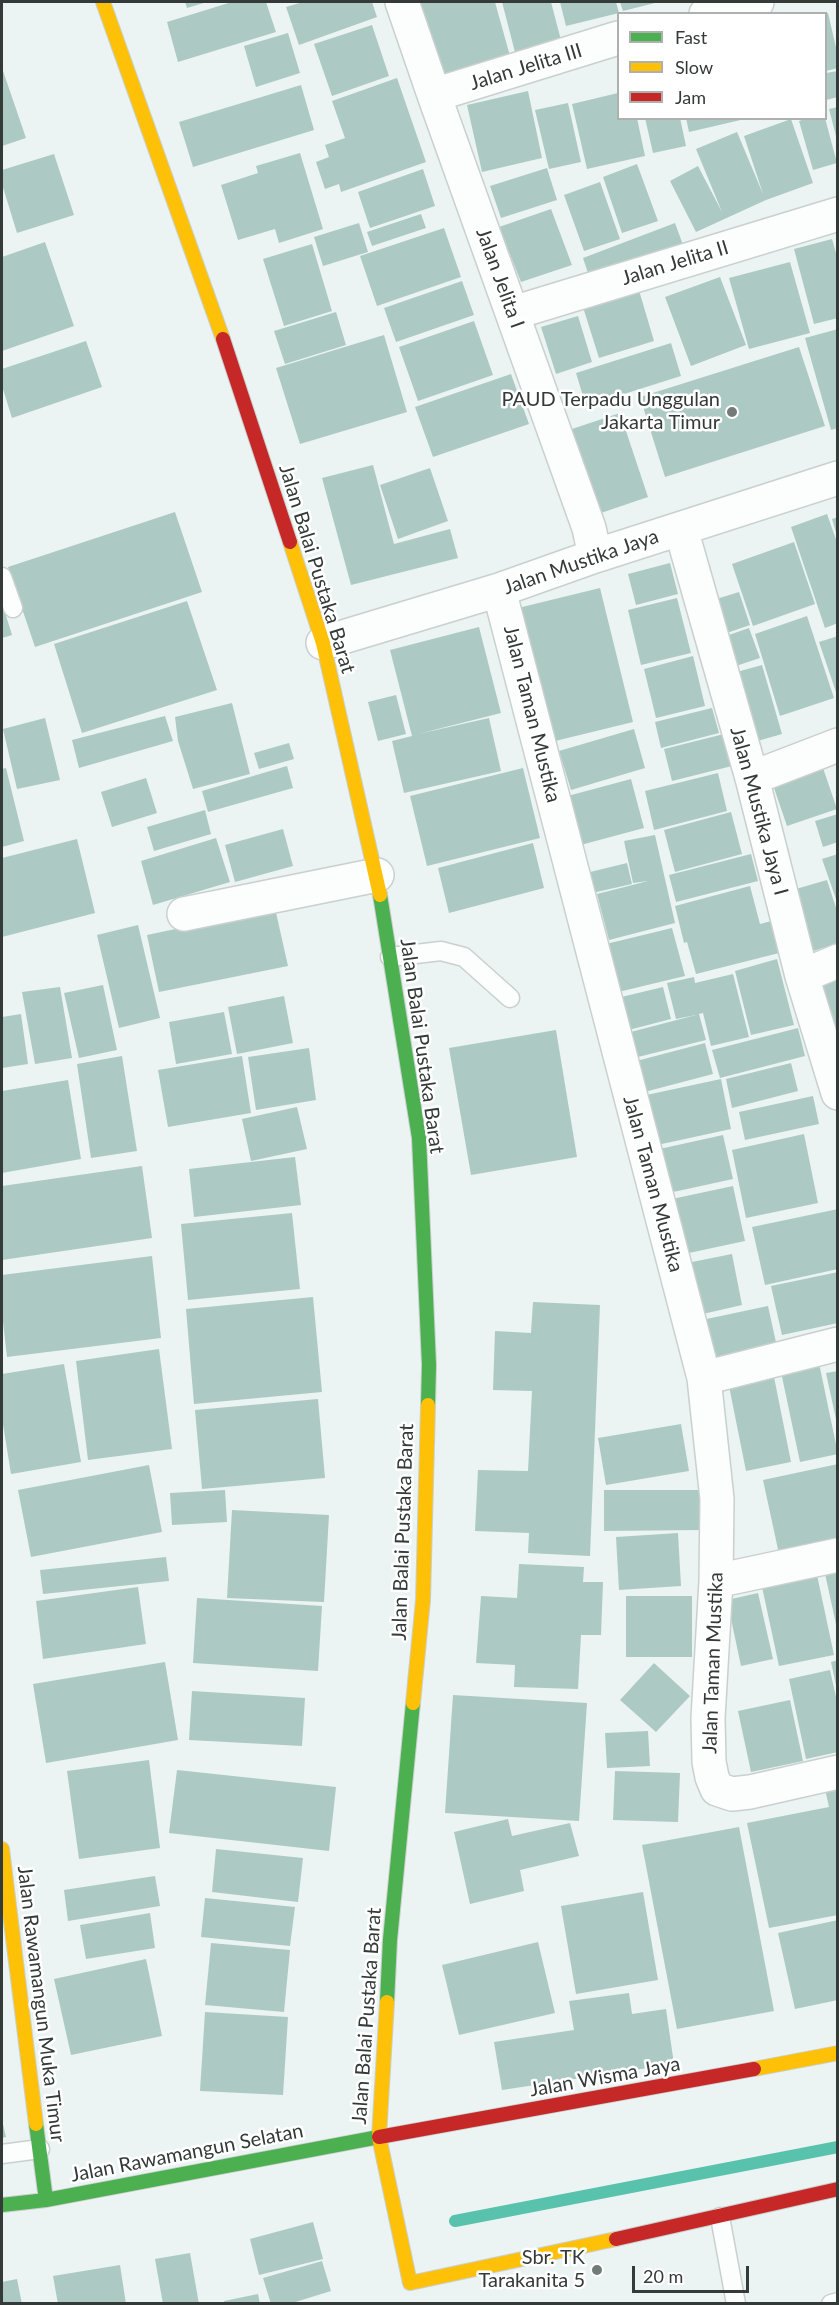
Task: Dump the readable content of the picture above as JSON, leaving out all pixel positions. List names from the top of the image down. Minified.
{"streets":{"street":["Jalan Jelita III","Jalan Jelita II","Jalan Jelita I","Jalan Mustika Jaya","Jalan Balai Pustaka Barat","Jalan Taman Mustika","Jalan Mustika Jaya I","Jalan Rawamangun Muka Timur","Jalan Wisma Jaya","Jalan Rawamangun Selatan"]},"crossings":[["Jalan Jelita III","Jalan Jelita I"],["Jalan Jelita II","Jalan Jelita I"],["Jalan Jelita I","Jalan Mustika Jaya"],["Jalan Mustika Jaya","Jalan Balai Pustaka Barat"],["Jalan Mustika Jaya","Jalan Taman Mustika"],["Jalan Mustika Jaya","Jalan Mustika Jaya I"],["Jalan Balai Pustaka Barat","Jalan Wisma Jaya"],["Jalan Balai Pustaka Barat","Jalan Rawamangun Selatan"],["Jalan Rawamangun Muka Timur","Jalan Rawamangun Selatan"],["Jalan Wisma Jaya","Jalan Rawamangun Selatan"]],"places":["PAUD Terpadu Unggulan Jakarta Timur","Sbr. TK Tarakanita 5"],"legend":["Fast","Slow","Jam"],"scale_bar":"20 m"}
